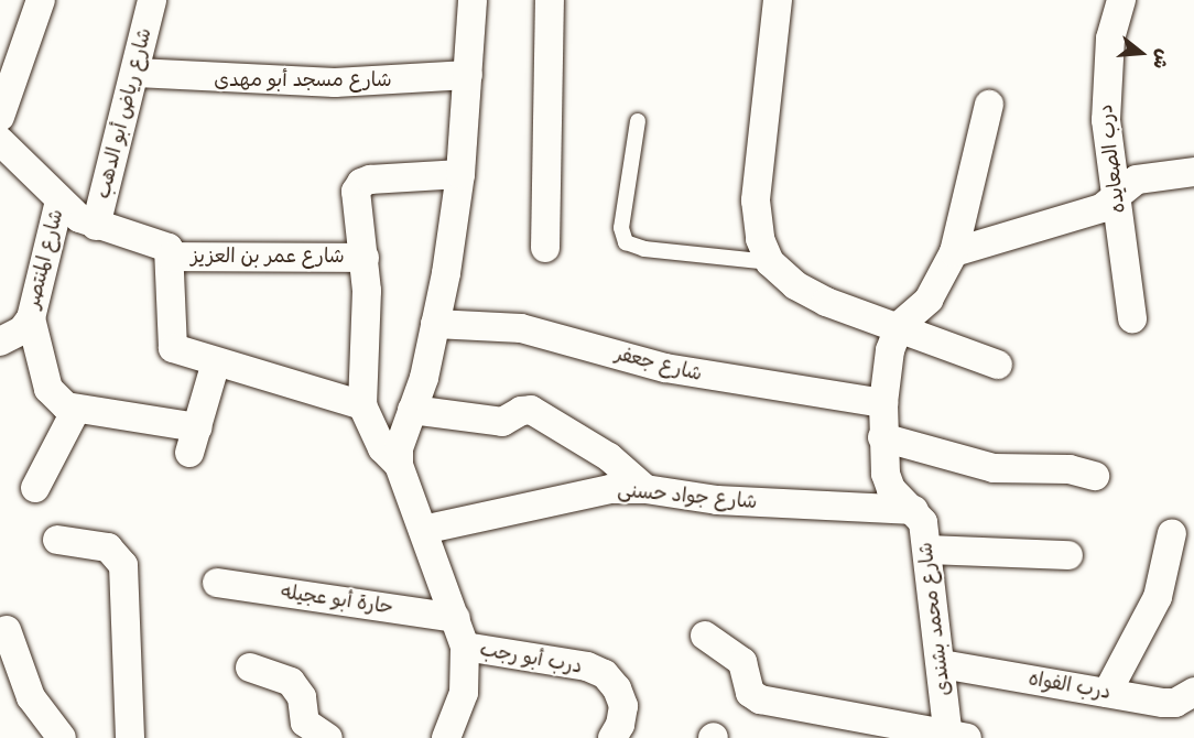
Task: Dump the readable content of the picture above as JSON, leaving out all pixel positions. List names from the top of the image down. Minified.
{"streets":{"street":["شارع مسجد أبو مهدى","شارع رياض أبو الدهب","درب الصعايده","شارع عمر بن العزيز","شارع المنتصر","شارع جعفر","شارع جواد حسنى","حارة أبو عجيله","شارع محمد بشندى","درب أبو رجب","درب الفواه"]},"crossings":[["شارع مسجد أبو مهدى","شارع رياض أبو الدهب"],["شارع جعفر","شارع محمد بشندى"],["شارع جواد حسنى","شارع محمد بشندى"],["شارع محمد بشندى","درب الفواه"]],"north":"right"}
